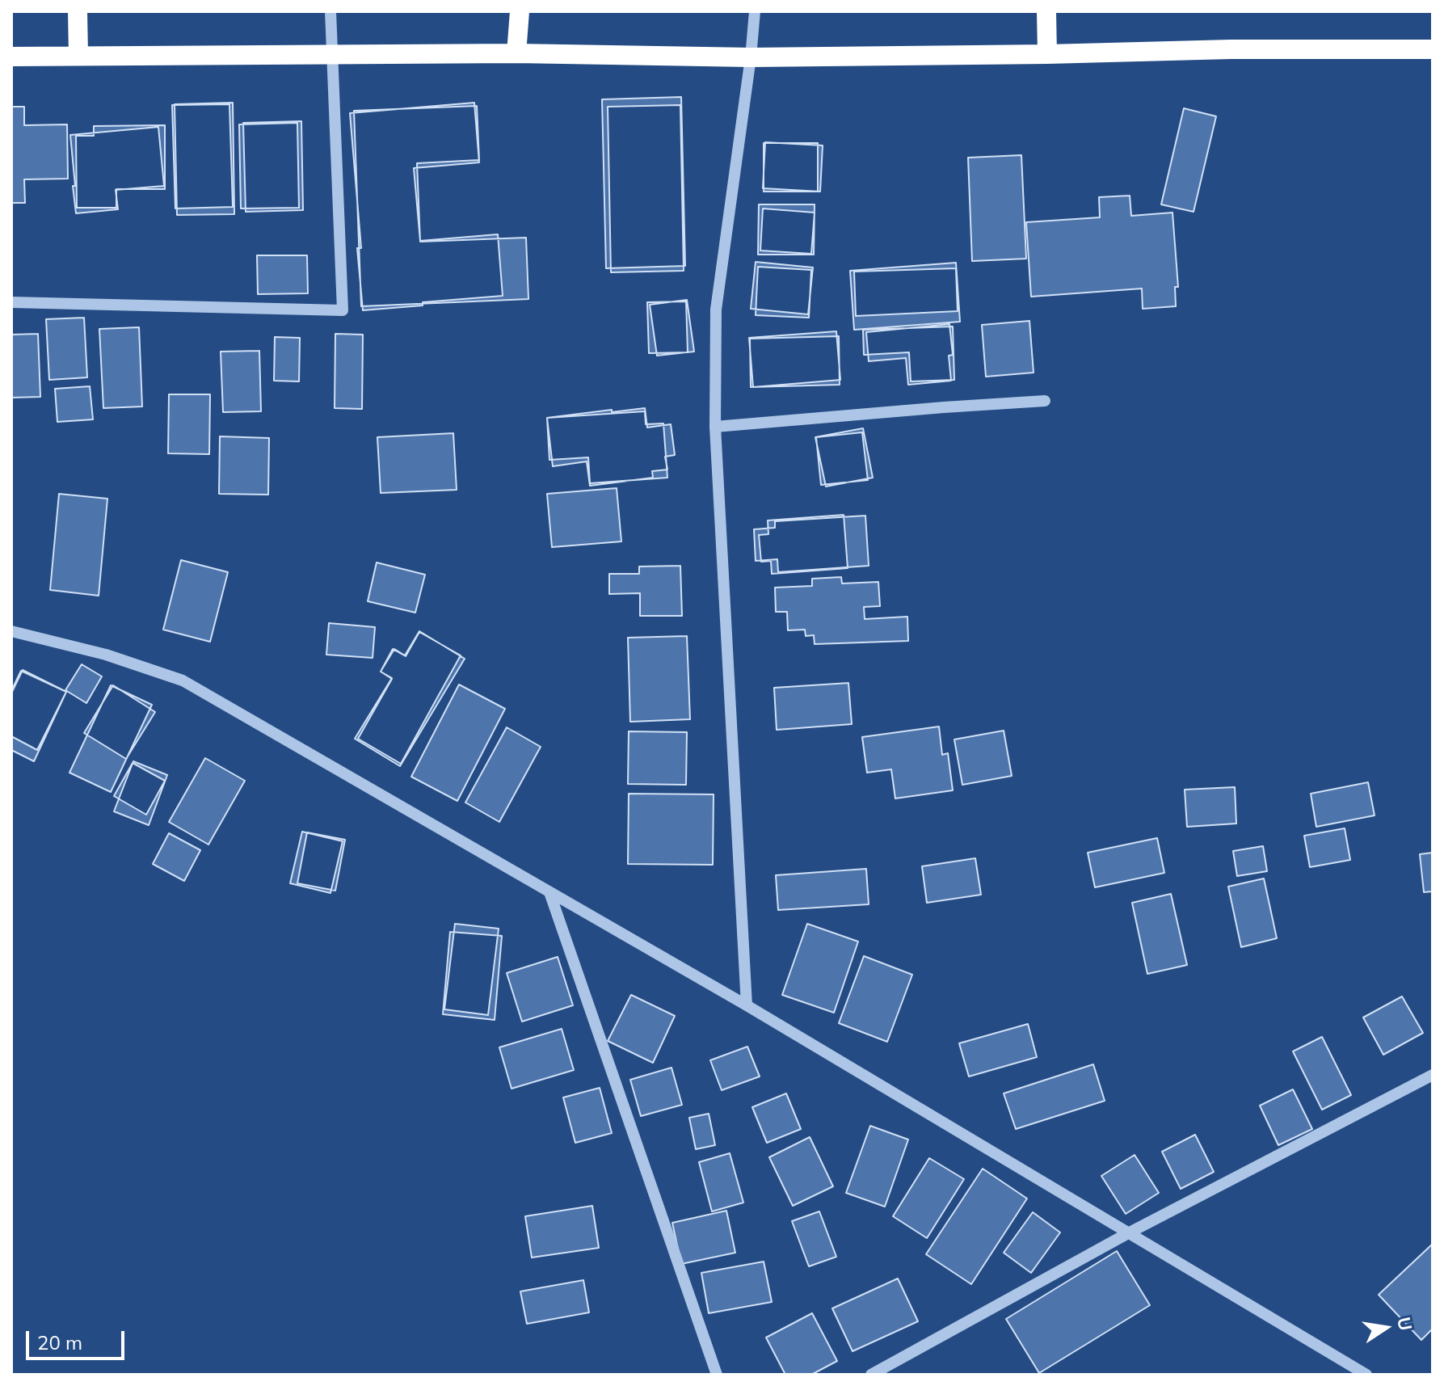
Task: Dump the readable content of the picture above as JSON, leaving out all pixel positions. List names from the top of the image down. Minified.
{"scale_bar":"20 m","north":"right"}
